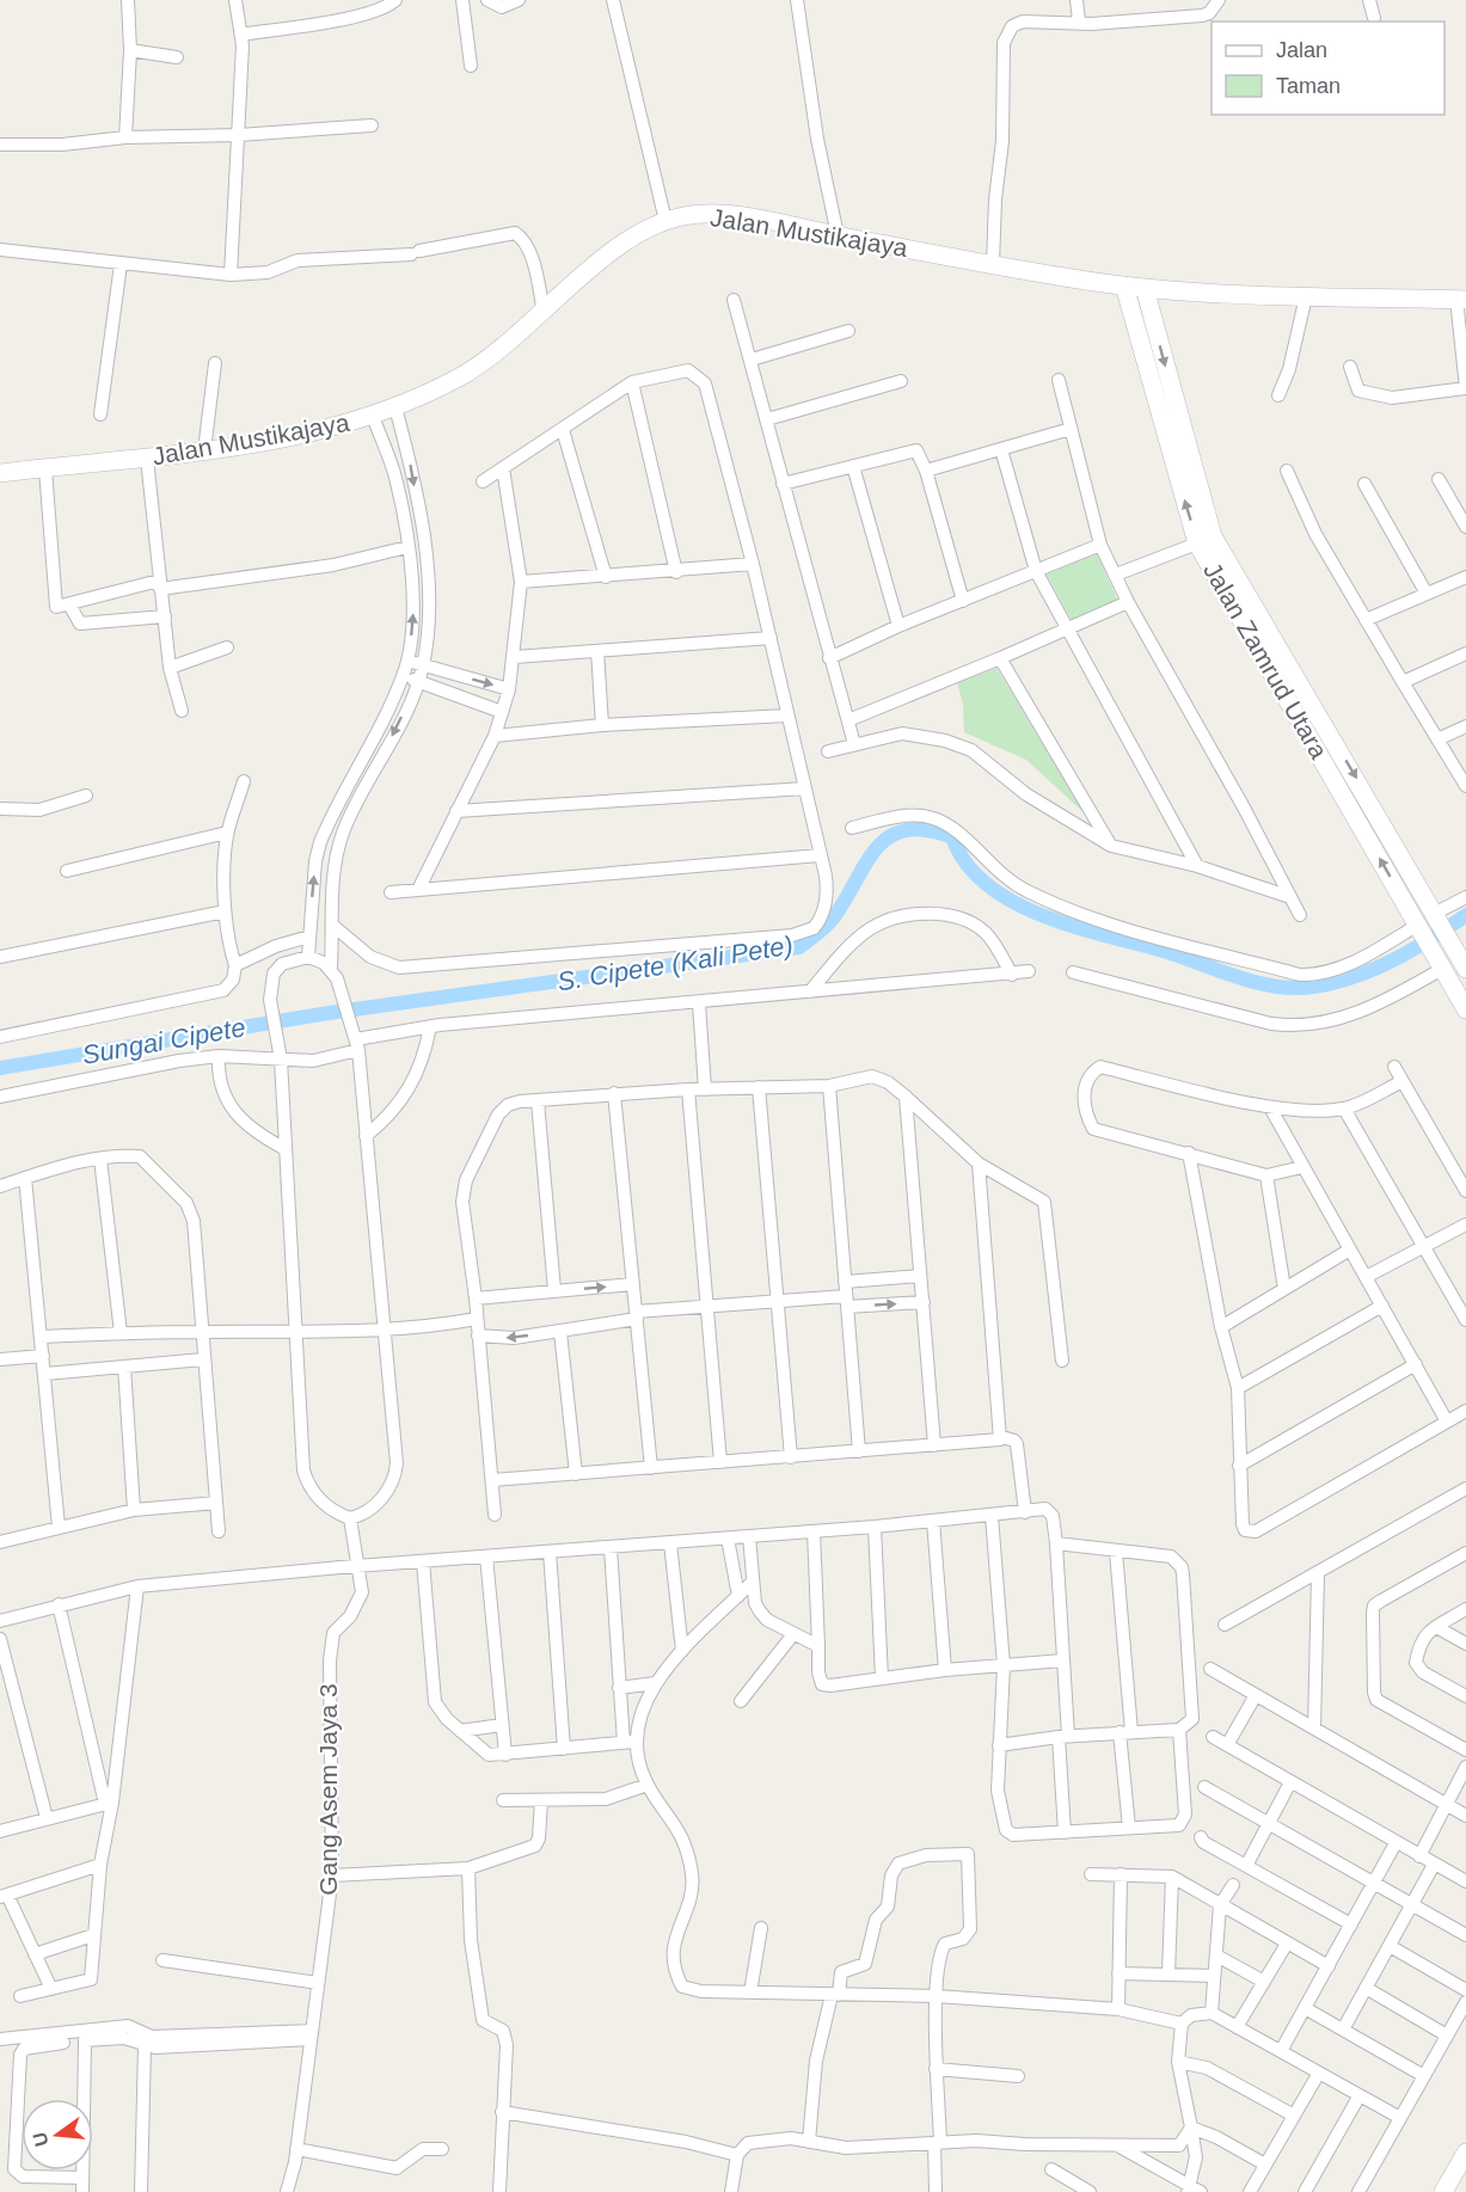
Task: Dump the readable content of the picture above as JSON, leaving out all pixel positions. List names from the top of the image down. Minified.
{"streets":{"street":["Jalan Mustikajaya","Jalan Zamrud Utara","Gang Asem Jaya 3"]},"crossings":[["Jalan Mustikajaya","Jalan Zamrud Utara"]],"water":["S. Cipete (Kali Pete)","Sungai Cipete"],"legend":["Jalan","Taman"],"north":"left"}
